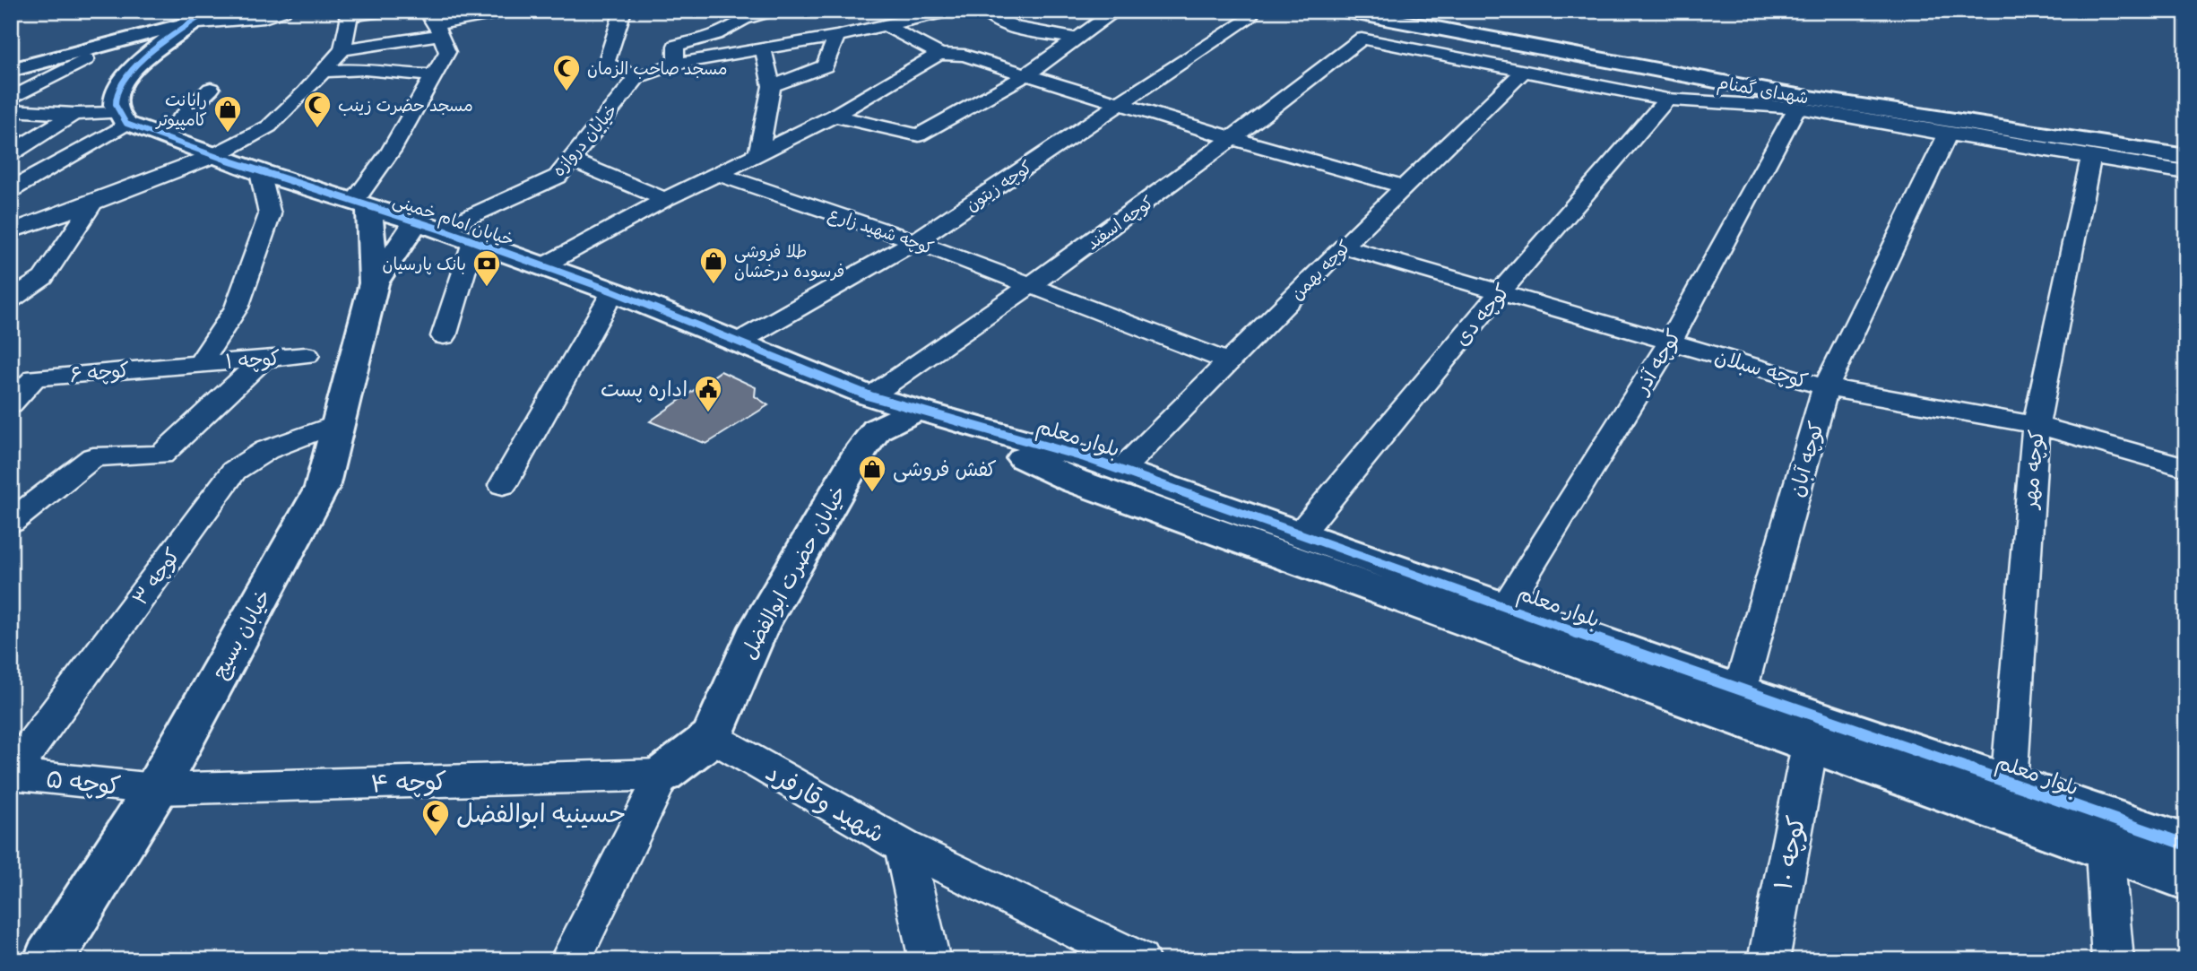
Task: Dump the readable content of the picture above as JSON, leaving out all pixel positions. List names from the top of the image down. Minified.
{"streets":{"street":["شهدای گمنام","خیابان دروازه","کوچه زیتون","خیابان امام خمینی","کوچه اسفند","کوچه شهید زارع","کوچه بهمن","کوچه دی","کوچه ۱","کوچه آذر","کوچه سبلان","کوچه ۶","بلوار معلم","کوچه آبان","کوچه مهر","خیابان حضرت ابوالفضل","کوچه ۳","خیابان بسیج","کوچه ۵","کوچه ۴","شهید وقارفرد","کوچه ۱۰"]},"crossings":[["خیابان دروازه","خیابان امام خمینی"],["خیابان دروازه","خیابان بسیج"],["کوچه زیتون","خیابان امام خمینی"],["کوچه زیتون","کوچه شهید زارع"],["خیابان امام خمینی","کوچه اسفند"],["خیابان امام خمینی","بلوار معلم"],["خیابان امام خمینی","خیابان حضرت ابوالفضل"],["خیابان امام خمینی","خیابان بسیج"],["کوچه اسفند","کوچه شهید زارع"],["کوچه اسفند","کوچه بهمن"],["کوچه شهید زارع","کوچه بهمن"],["کوچه بهمن","کوچه سبلان"],["کوچه بهمن","بلوار معلم"],["کوچه دی","کوچه سبلان"],["کوچه دی","بلوار معلم"],["کوچه ۱","کوچه ۶"],["کوچه آذر","کوچه سبلان"],["کوچه آذر","بلوار معلم"],["کوچه سبلان","کوچه آبان"],["کوچه سبلان","کوچه مهر"],["بلوار معلم","کوچه آبان"],["بلوار معلم","کوچه مهر"],["بلوار معلم","خیابان حضرت ابوالفضل"],["بلوار معلم","کوچه ۱۰"],["خیابان حضرت ابوالفضل","کوچه ۴"],["خیابان حضرت ابوالفضل","شهید وقارفرد"],["کوچه ۳","خیابان بسیج"],["کوچه ۳","کوچه ۵"],["خیابان بسیج","کوچه ۵"],["خیابان بسیج","کوچه ۴"],["کوچه ۵","کوچه ۴"]],"places":{"mosque":["مسجد صاحب الزمان","مسجد حضرت زینب","حسینیه ابوالفضل"],"shop":["رایانت کامپیوتر","طلا فروشی فرسوده درخشان","کفش فروشی"],"bank":["بانک پارسیان"],"public building":["اداره پست"]}}
